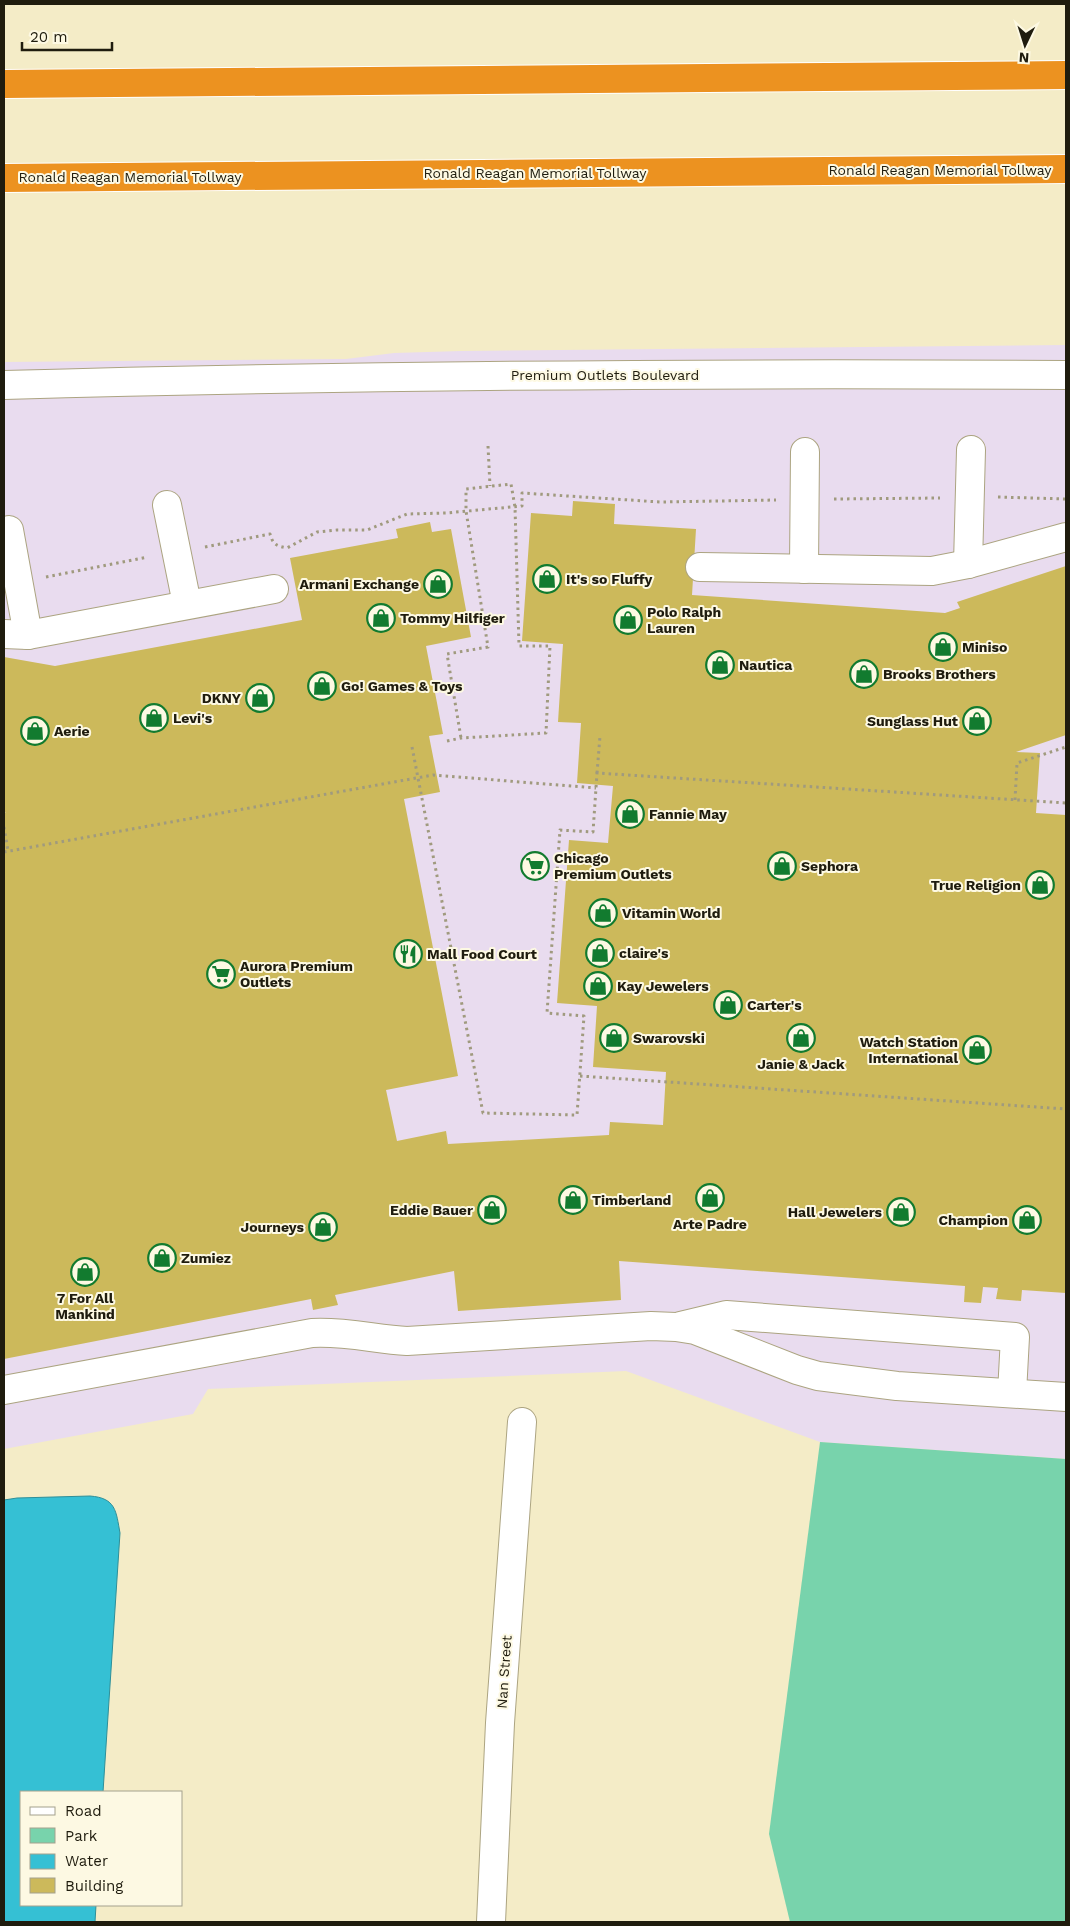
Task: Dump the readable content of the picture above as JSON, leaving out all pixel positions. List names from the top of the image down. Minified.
{"streets":{"highway":["Ronald Reagan Memorial Tollway"],"street":["Premium Outlets Boulevard","Nan Street"]},"places":{"shop":["It's so Fluffy","Armani Exchange","Tommy Hilfiger","Polo Ralph Lauren","Miniso","Nautica","Brooks Brothers","Go! Games & Toys","DKNY","Levi's","Sunglass Hut","Aerie","Fannie May","Sephora","True Religion","Vitamin World","claire's","Kay Jewelers","Carter's","Swarovski","Janie & Jack","Watch Station International","Arte Padre","Timberland","Eddie Bauer","Hall Jewelers","Champion","Journeys","Zumiez","7 For All Mankind"],"supermarket":["Chicago Premium Outlets","Aurora Premium Outlets"],"restaurant":["Mall Food Court"]},"legend":["Road","Park","Water","Building"],"scale_bar":"20 m","north":"bottom"}
